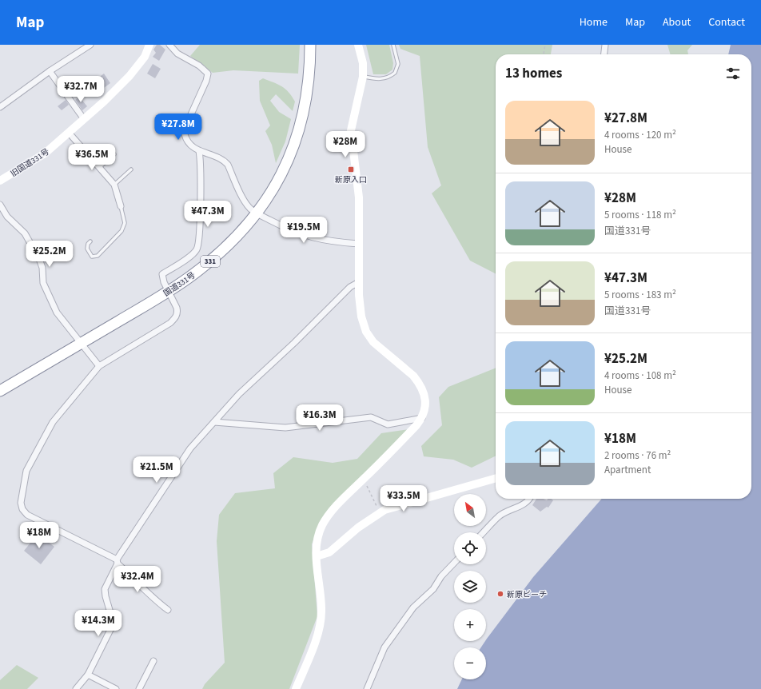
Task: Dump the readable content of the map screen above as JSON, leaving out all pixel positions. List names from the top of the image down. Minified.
{"streets":{"highway":["331","国道331号"],"street":["旧国道331号"]},"places":{"transit":["新原入口"],"other":["新原ビーチ"]},"north":"top left","page":{"header":"Map","nav":["Home","Map","About","Contact"],"heading":"13 homes","price":["¥32.7M","¥27.8M","¥28M","¥36.5M","¥47.3M","¥19.5M","¥25.2M","¥16.3M","¥21.5M","¥33.5M","¥18M","¥32.4M","¥14.3M"],"list":[{"name":"¥27.8M","note":"4 rooms · 120 m² · House"},{"name":"¥28M","note":"5 rooms · 118 m² · 国道331号"},{"name":"¥47.3M","note":"5 rooms · 183 m² · 国道331号"},{"name":"¥25.2M","note":"4 rooms · 108 m² · House"},{"name":"¥18M","note":"2 rooms · 76 m² · Apartment"}],"map_buttons":["+","−"]}}
